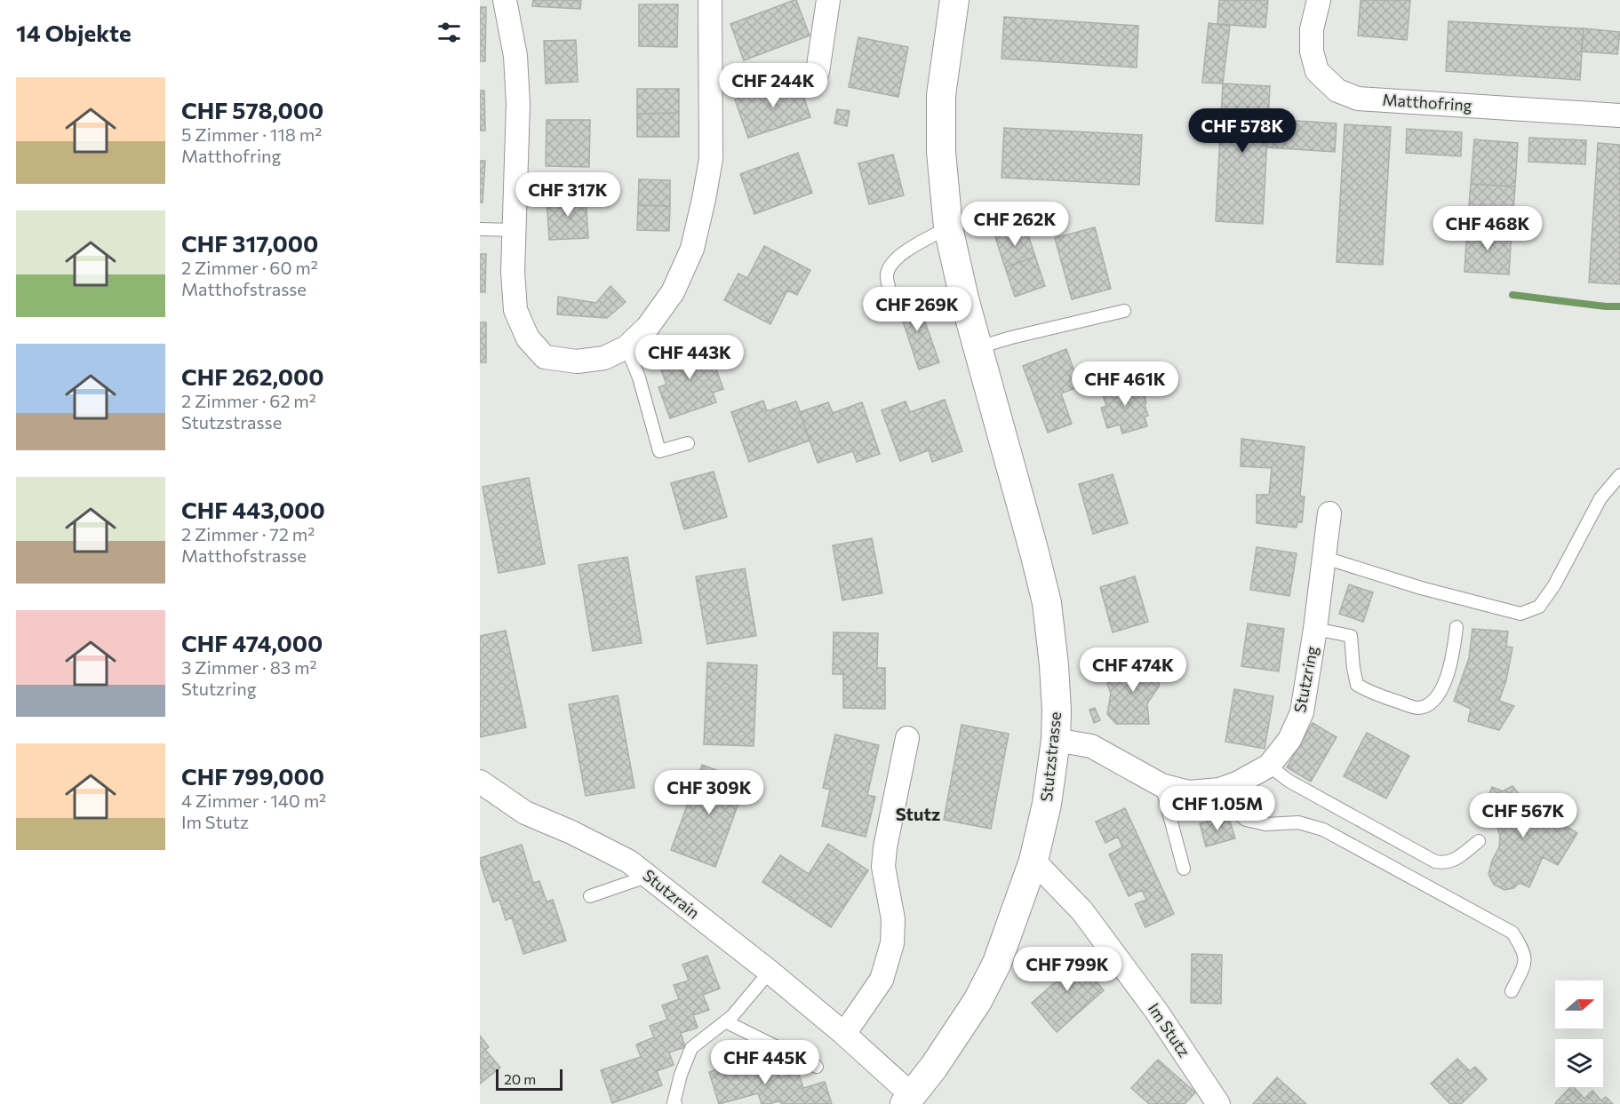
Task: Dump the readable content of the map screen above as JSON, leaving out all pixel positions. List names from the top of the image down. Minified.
{"streets":{"street":["Matthofring","Stutzring","Stutzstrasse","Stutzrain","Im Stutz"]},"crossings":[["Stutzring","Stutzstrasse"],["Stutzstrasse","Stutzrain"],["Stutzstrasse","Im Stutz"]],"districts":["Stutz"],"scale_bar":"20 m","north":"right","page":{"heading":"14 Objekte","price":["CHF 244K","CHF 578K","CHF 317K","CHF 262K","CHF 468K","CHF 269K","CHF 443K","CHF 461K","CHF 474K","CHF 309K","CHF 1.05M","CHF 567K","CHF 799K","CHF 445K"],"list":[{"name":"CHF 578,000","note":"5 Zimmer · 118 m² · Matthofring"},{"name":"CHF 317,000","note":"2 Zimmer · 60 m² · Matthofstrasse"},{"name":"CHF 262,000","note":"2 Zimmer · 62 m² · Stutzstrasse"},{"name":"CHF 443,000","note":"2 Zimmer · 72 m² · Matthofstrasse"},{"name":"CHF 474,000","note":"3 Zimmer · 83 m² · Stutzring"},{"name":"CHF 799,000","note":"4 Zimmer · 140 m² · Im Stutz"}],"scale":"20 m"}}
